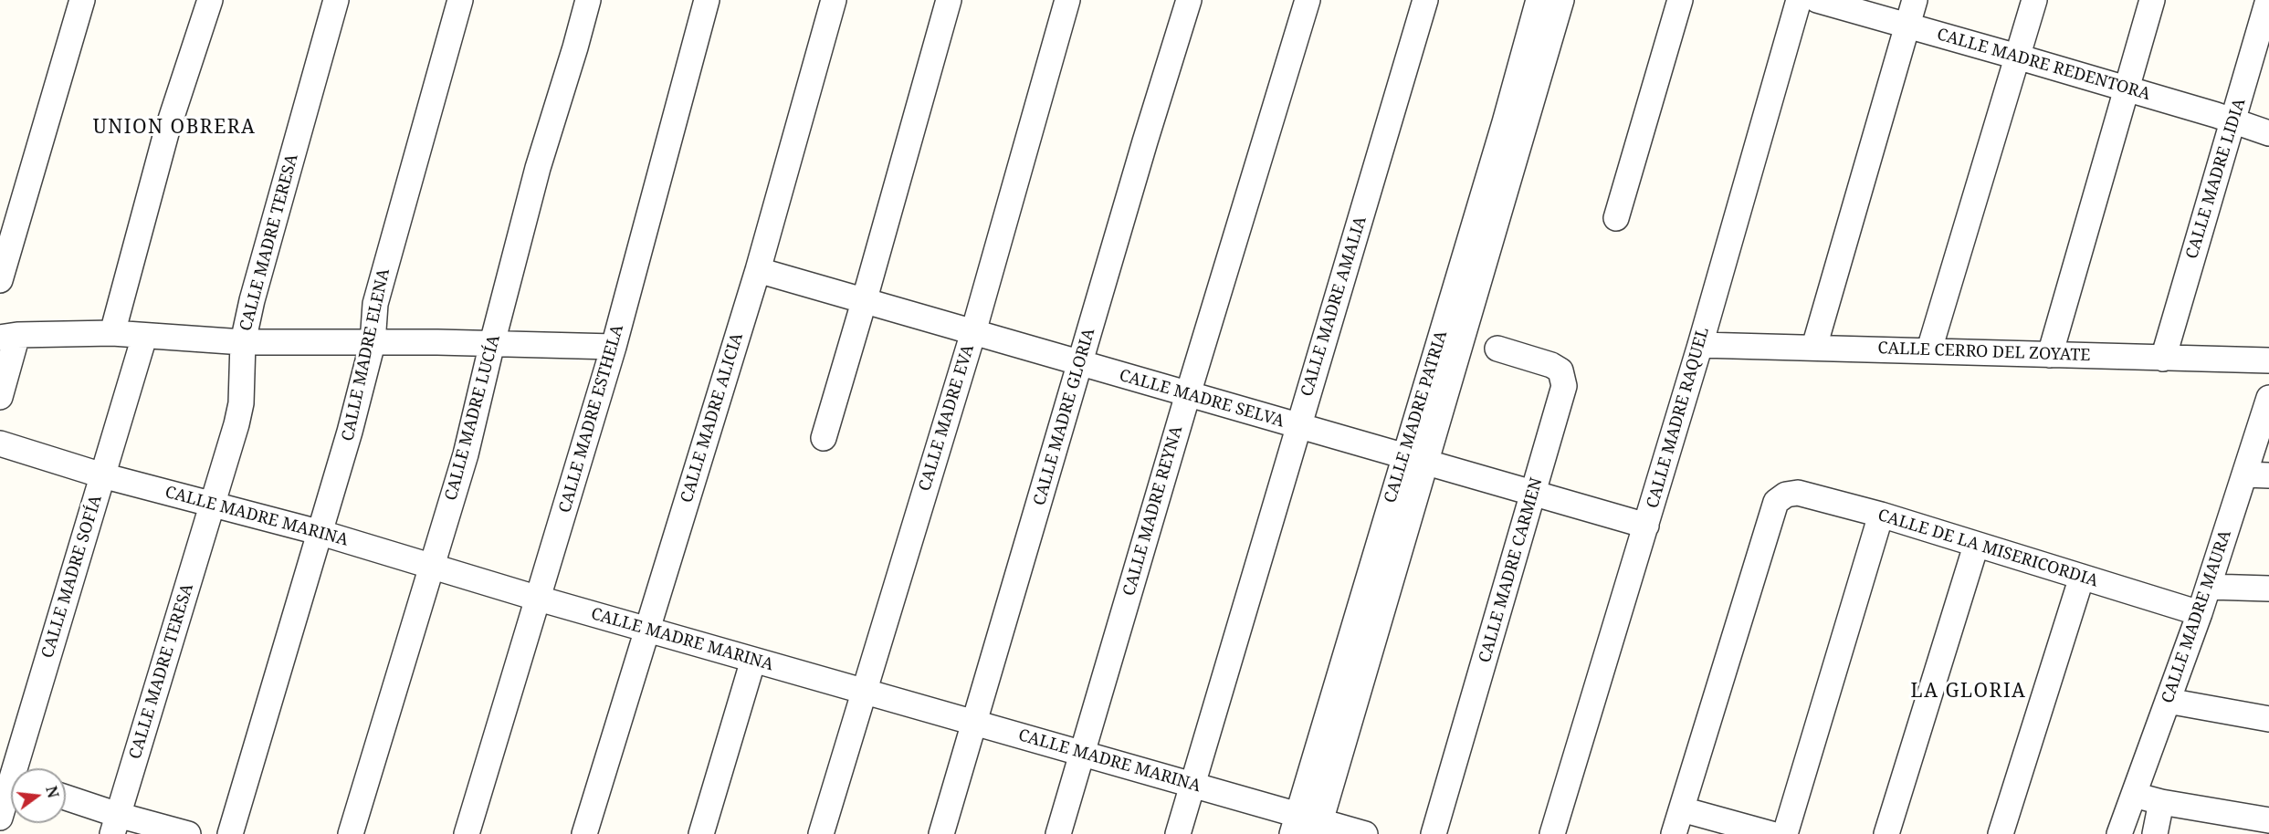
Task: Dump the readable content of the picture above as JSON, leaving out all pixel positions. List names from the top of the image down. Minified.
{"streets":{"street":["CALLE MADRE REDENTORA","CALLE MADRE LIDIA","CALLE MADRE TERESA","CALLE MADRE AMALIA","CALLE CERRO DEL ZOYATE","CALLE MADRE ELENA","CALLE MADRE SELVA","CALLE MADRE GLORIA","CALLE MADRE PATRIA","CALLE MADRE LUCÍA","CALLE MADRE ALICIA","CALLE MADRE EVA","CALLE MADRE RAQUEL","CALLE MADRE ESTHELA","CALLE MADRE REYNA","CALLE MADRE MARINA","CALLE DE LA MISERICORDIA","CALLE MADRE CARMEN","CALLE MADRE SOFÍA","CALLE MADRE MAURA"]},"crossings":[["CALLE MADRE REDENTORA","CALLE MADRE LIDIA"],["CALLE MADRE LIDIA","CALLE CERRO DEL ZOYATE"],["CALLE MADRE TERESA","CALLE MADRE MARINA"],["CALLE MADRE AMALIA","CALLE MADRE SELVA"],["CALLE MADRE AMALIA","CALLE MADRE MARINA"],["CALLE CERRO DEL ZOYATE","CALLE MADRE RAQUEL"],["CALLE MADRE ELENA","CALLE MADRE MARINA"],["CALLE MADRE SELVA","CALLE MADRE GLORIA"],["CALLE MADRE SELVA","CALLE MADRE PATRIA"],["CALLE MADRE SELVA","CALLE MADRE ALICIA"],["CALLE MADRE SELVA","CALLE MADRE EVA"],["CALLE MADRE SELVA","CALLE MADRE RAQUEL"],["CALLE MADRE SELVA","CALLE MADRE REYNA"],["CALLE MADRE SELVA","CALLE MADRE CARMEN"],["CALLE MADRE GLORIA","CALLE MADRE MARINA"],["CALLE MADRE PATRIA","CALLE MADRE MARINA"],["CALLE MADRE LUCÍA","CALLE MADRE MARINA"],["CALLE MADRE ALICIA","CALLE MADRE MARINA"],["CALLE MADRE EVA","CALLE MADRE MARINA"],["CALLE MADRE ESTHELA","CALLE MADRE MARINA"],["CALLE MADRE REYNA","CALLE MADRE MARINA"],["CALLE MADRE MARINA","CALLE MADRE SOFÍA"],["CALLE DE LA MISERICORDIA","CALLE MADRE MAURA"]],"districts":["UNION OBRERA","LA GLORIA"],"north":"right"}
